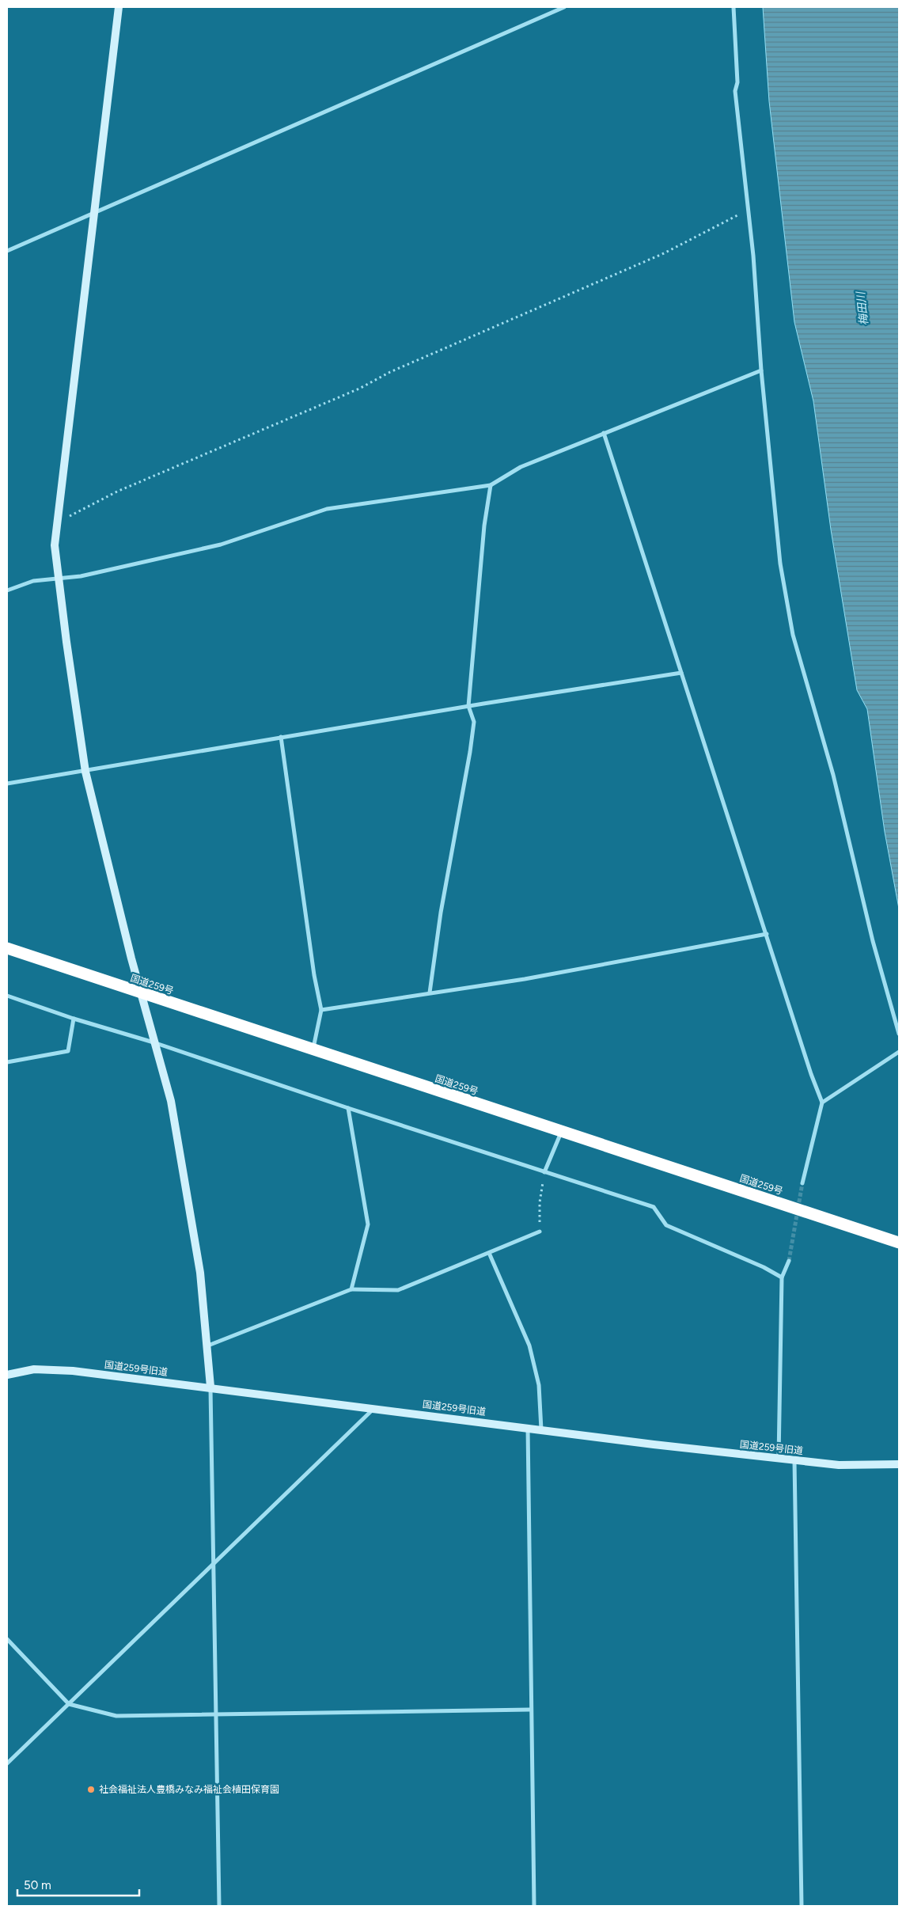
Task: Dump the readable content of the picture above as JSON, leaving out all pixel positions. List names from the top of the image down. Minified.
{"streets":{"highway":["国道259号"],"street":["国道259号旧道"]},"water":["梅田川"],"places":["社会福祉法人豊橋みなみ福祉会植田保育園"],"scale_bar":"50 m"}
